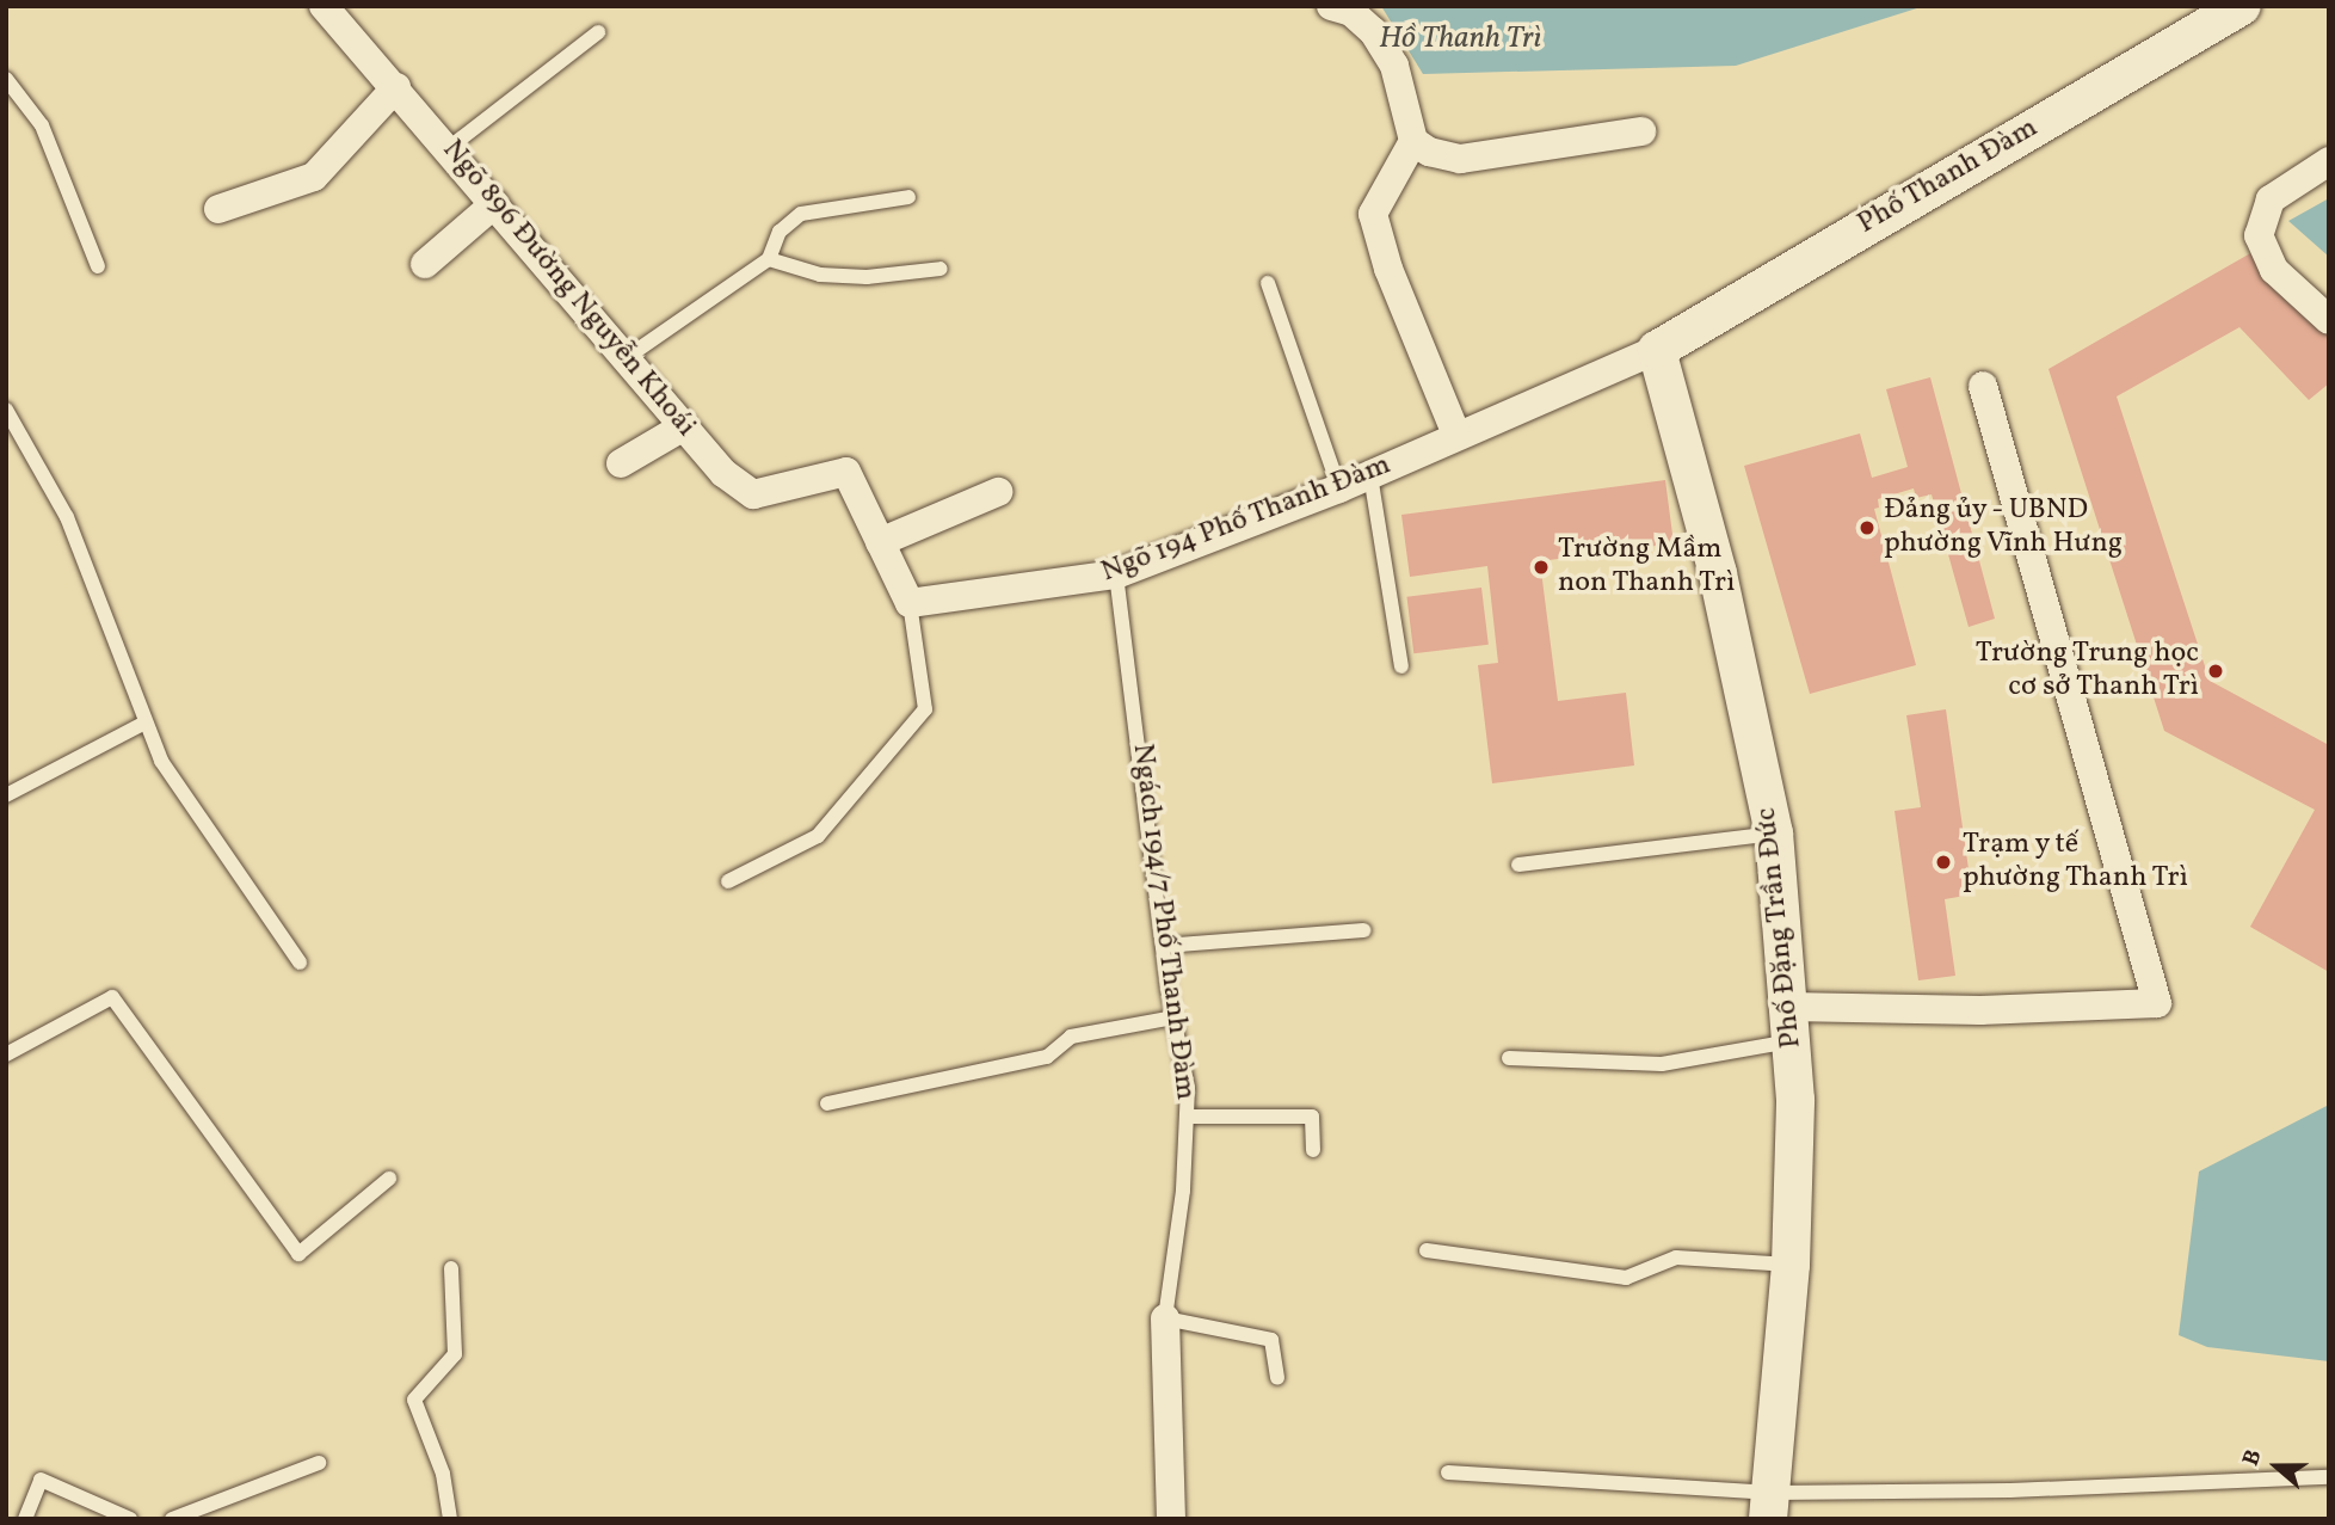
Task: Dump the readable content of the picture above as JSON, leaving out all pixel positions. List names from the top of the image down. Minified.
{"streets":{"street":["Phố Thanh Đàm","Ngõ 896 Đường Nguyễn Khoái","Ngõ 194 Phố Thanh Đàm","Ngách 194/7 Phố Thanh Đàm","Phố Đặng Trần Đức"]},"crossings":[["Phố Thanh Đàm","Ngõ 194 Phố Thanh Đàm"],["Phố Thanh Đàm","Phố Đặng Trần Đức"],["Ngõ 194 Phố Thanh Đàm","Ngách 194/7 Phố Thanh Đàm"],["Ngõ 194 Phố Thanh Đàm","Phố Đặng Trần Đức"]],"water":["Hồ Thanh Trì"],"places":["Đảng ủy - UBND phường Vĩnh Hưng","Trường Mầm non Thanh Trì","Trường Trung học cơ sở Thanh Trì","Trạm y tế phường Thanh Trì"],"north":"left"}
